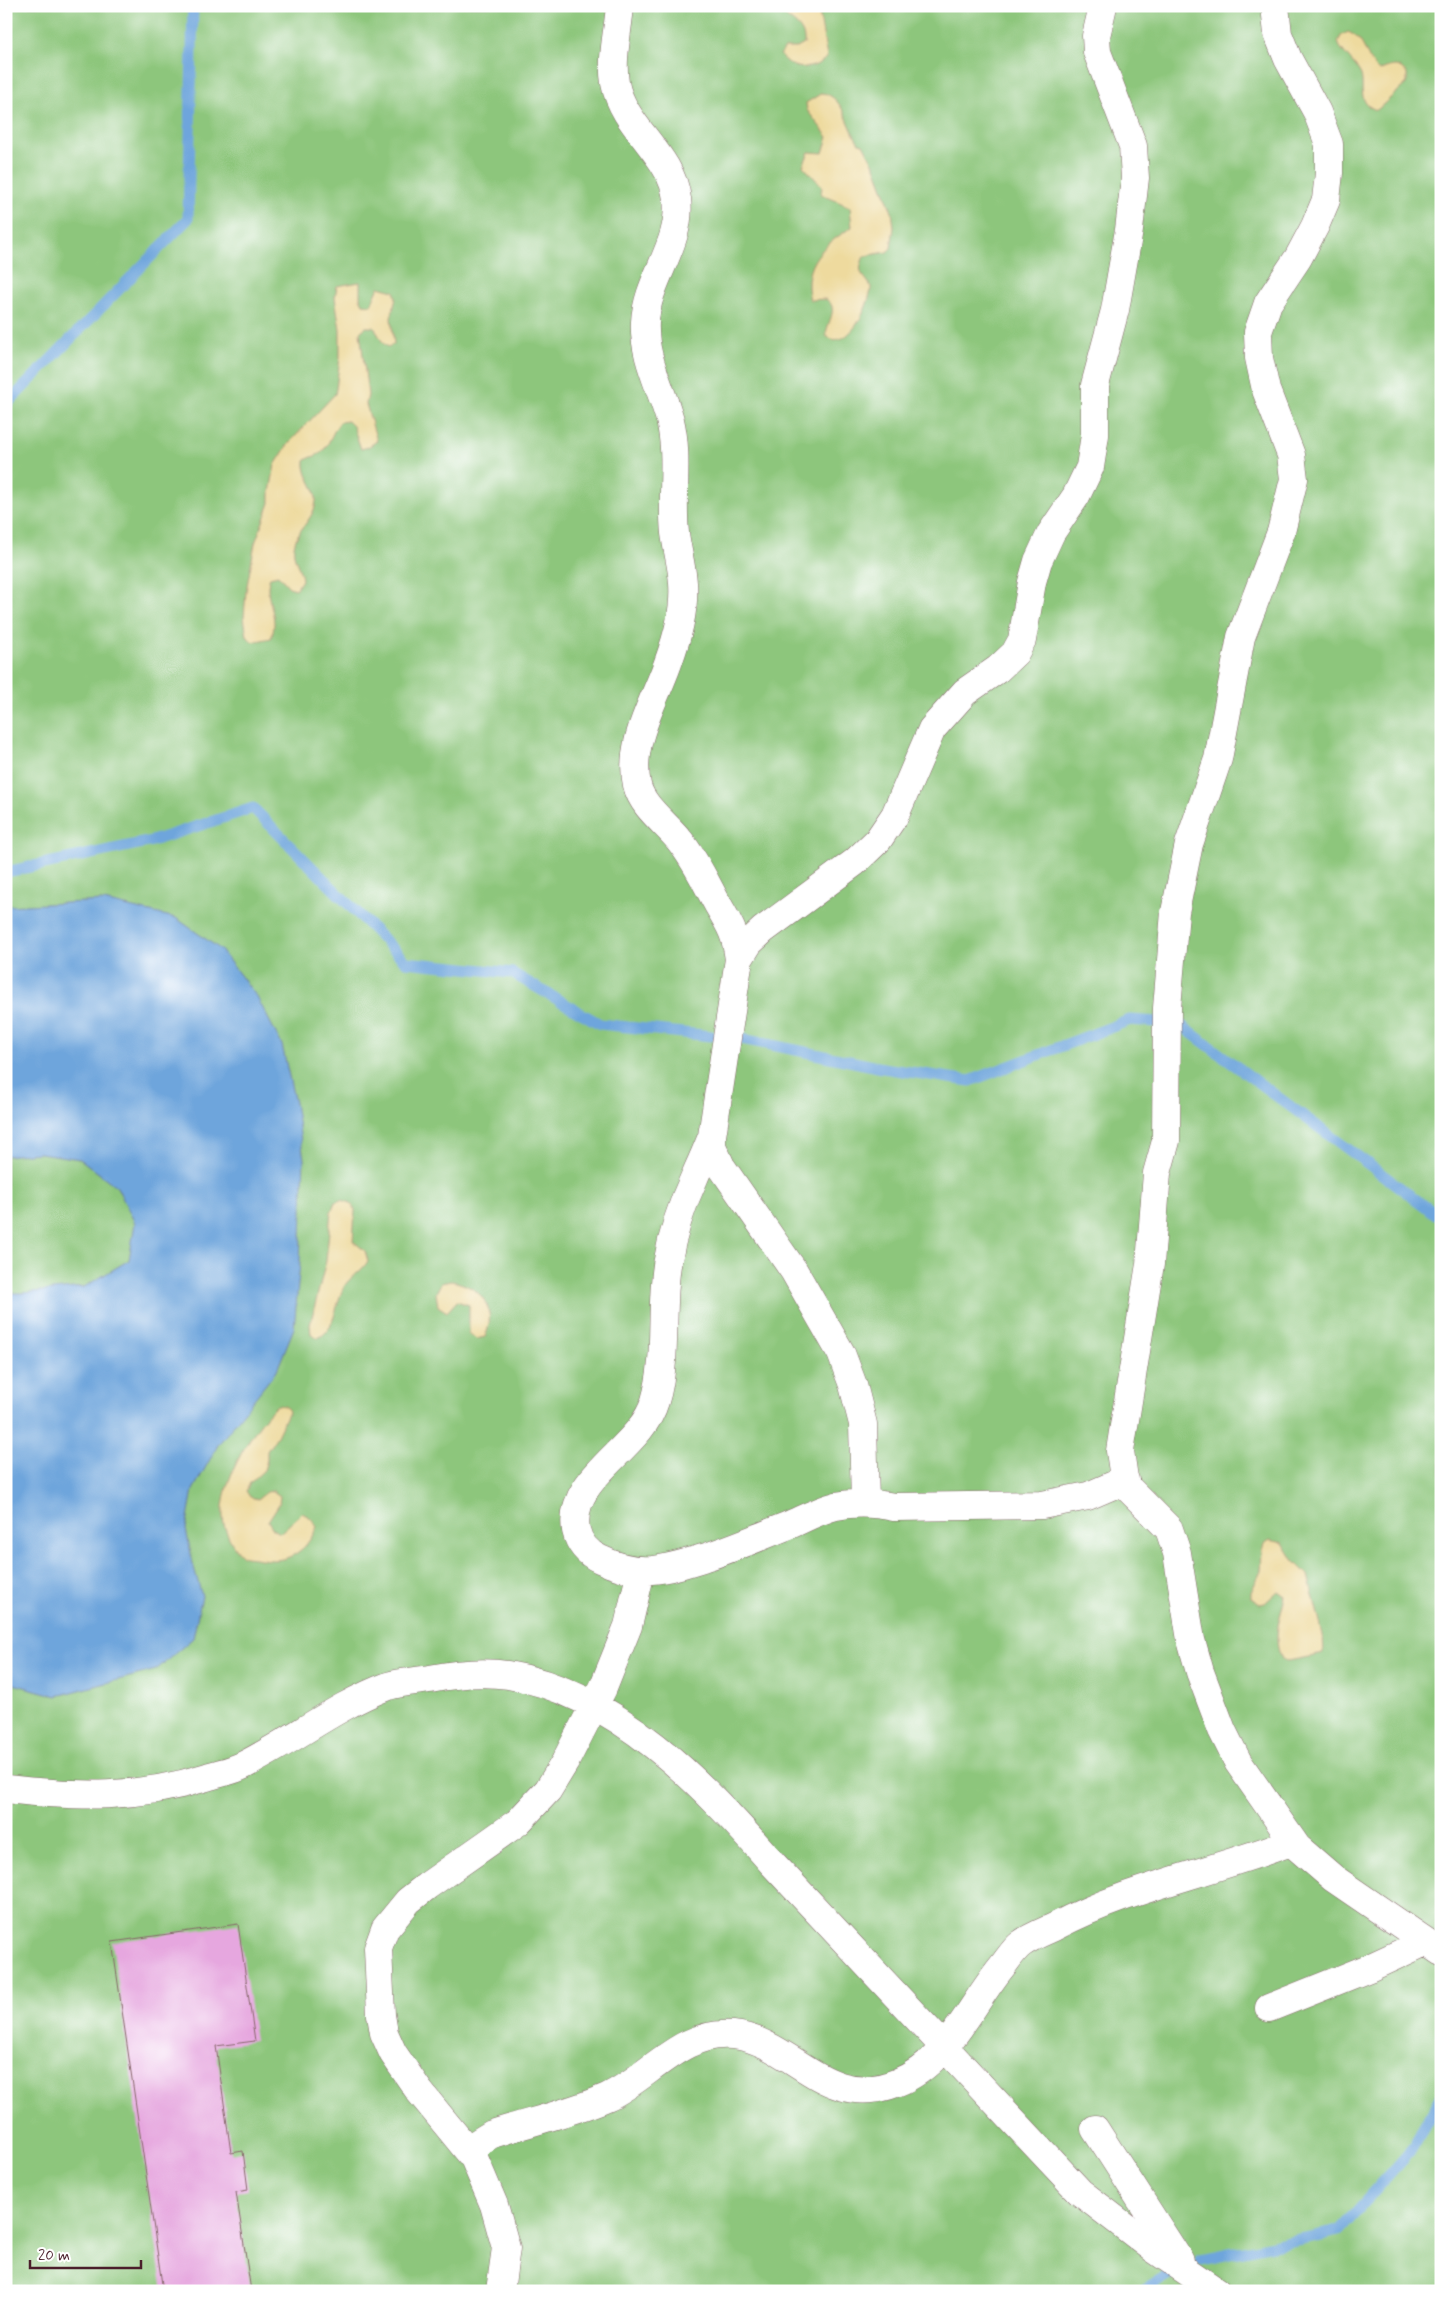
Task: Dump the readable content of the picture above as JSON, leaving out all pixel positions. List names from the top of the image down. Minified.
{"scale_bar":"20 m"}
